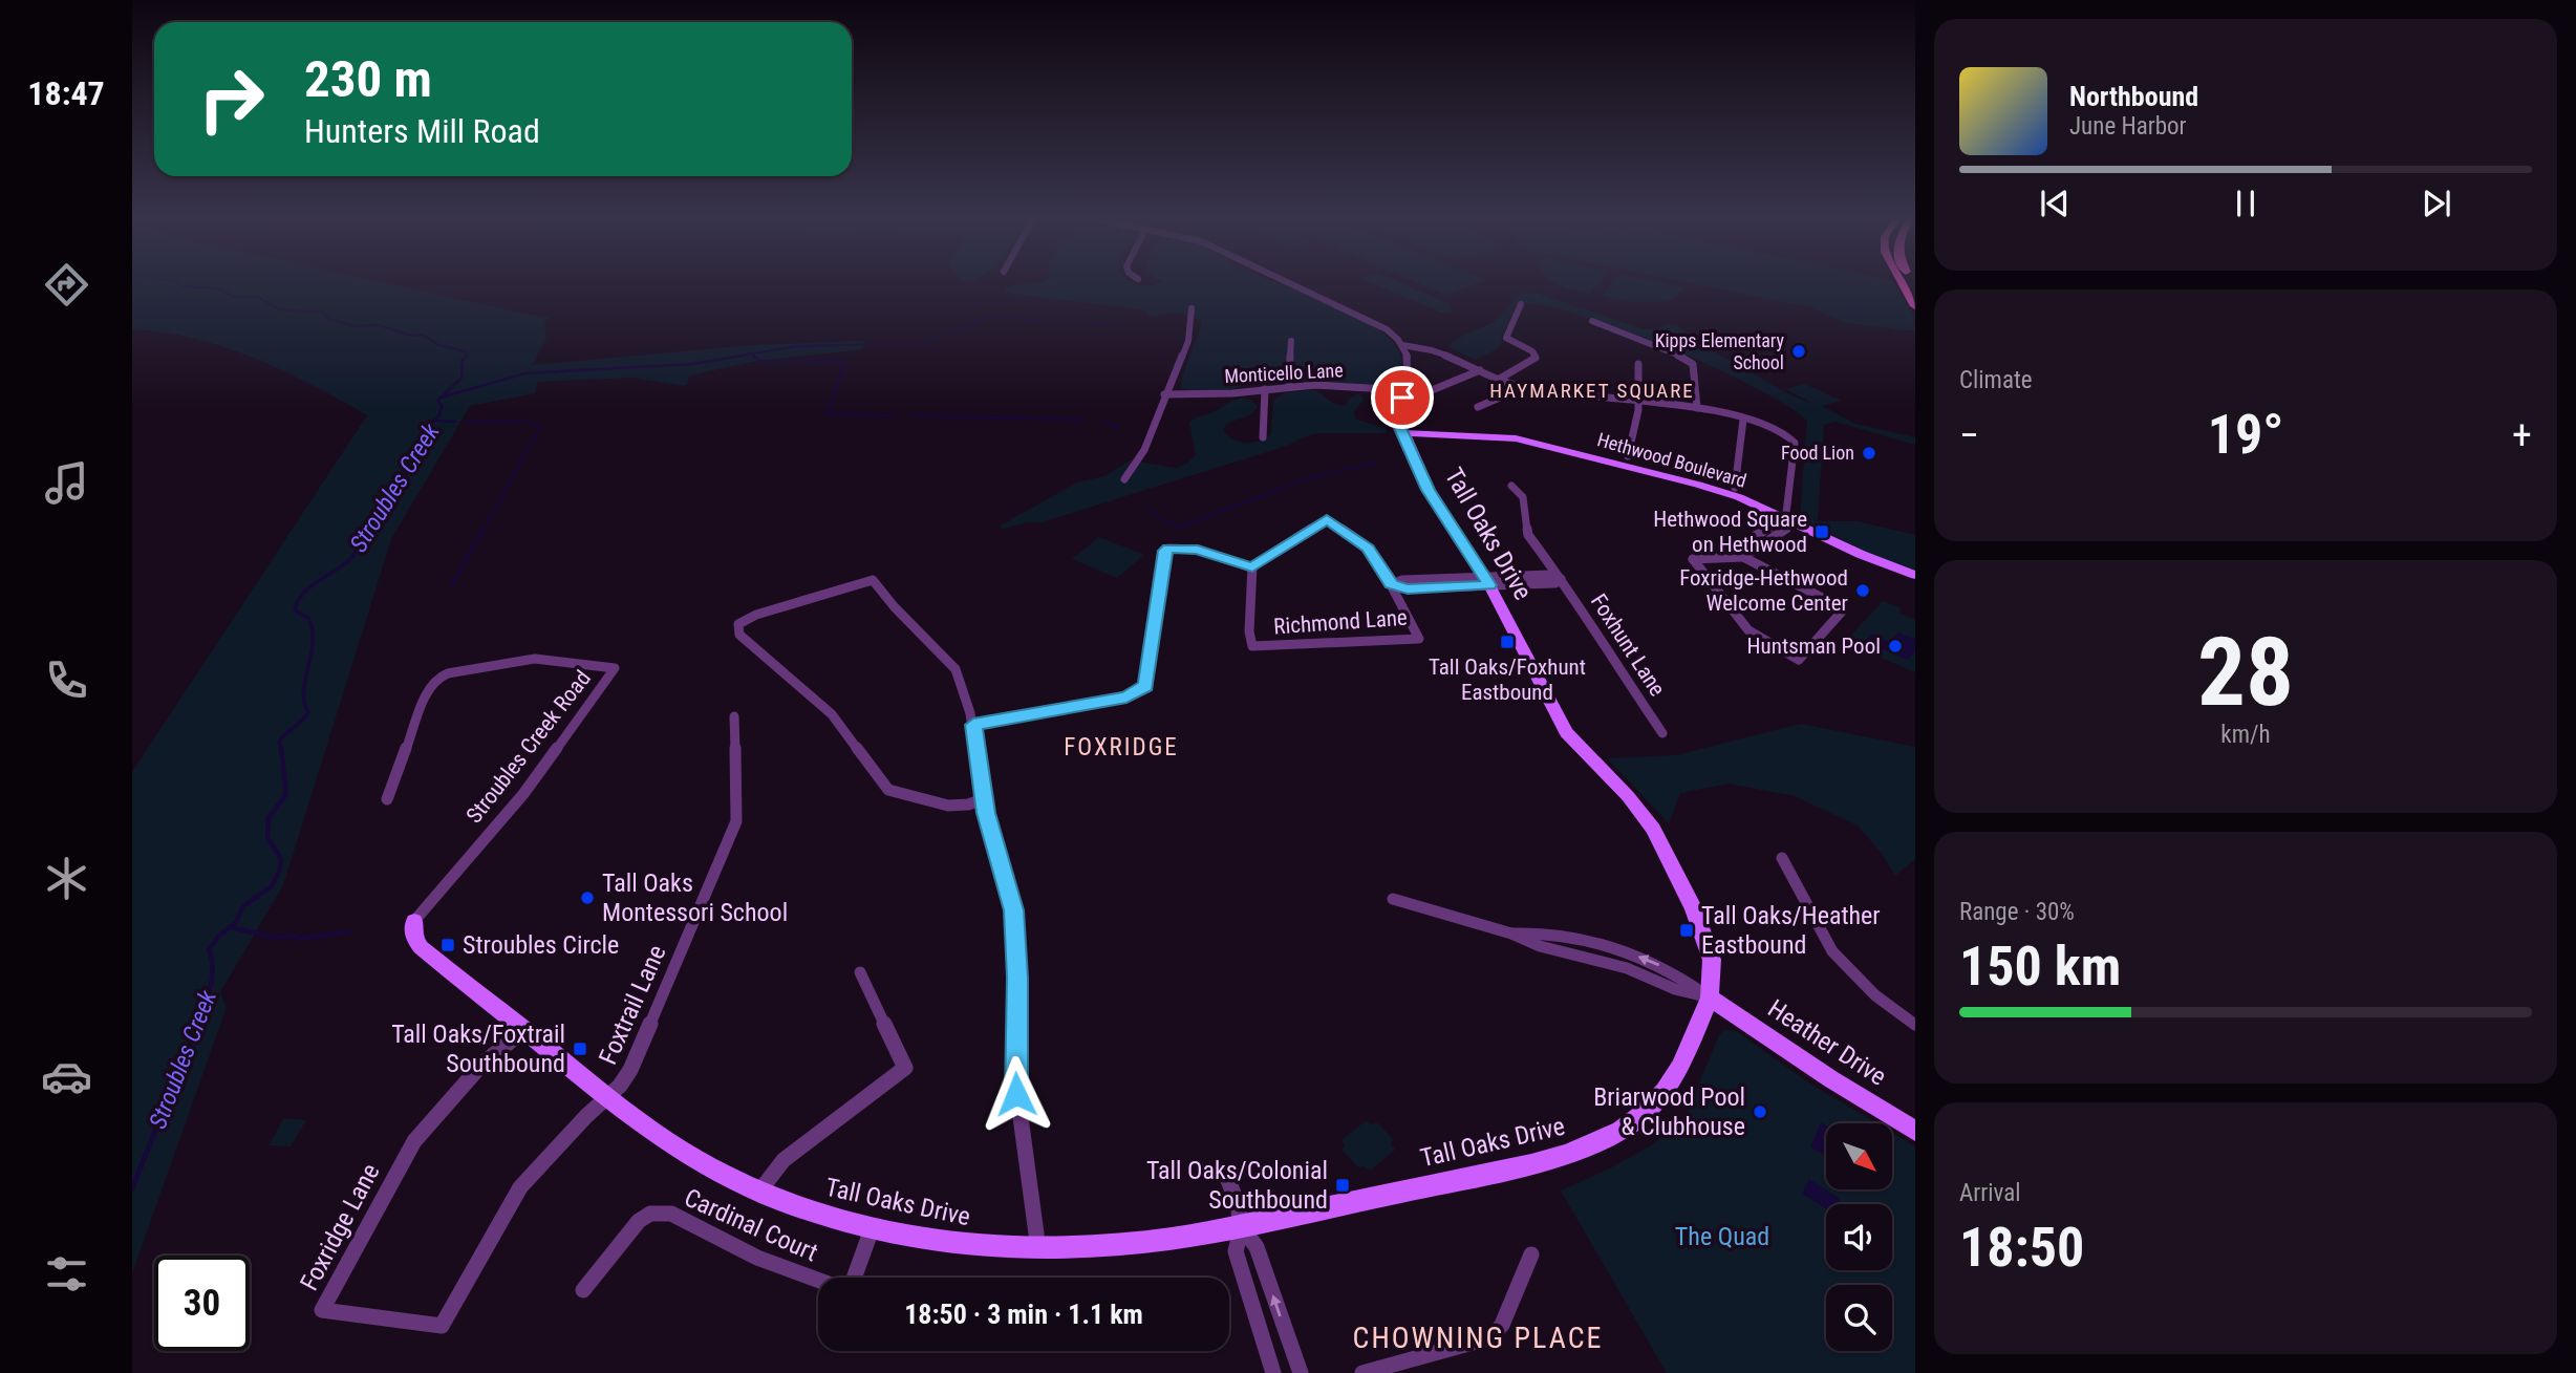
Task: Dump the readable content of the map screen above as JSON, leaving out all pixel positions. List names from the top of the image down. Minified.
{"streets":{"street":["Monticello Lane","Hethwood Boulevard","Tall Oaks Drive","Richmond Lane","Foxhunt Lane","Stroubles Creek Road","Foxtrail Lane","Heather Drive","Cardinal Court","Foxridge Lane"]},"crossings":[["Monticello Lane","Tall Oaks Drive"],["Hethwood Boulevard","Tall Oaks Drive"],["Tall Oaks Drive","Richmond Lane"],["Tall Oaks Drive","Stroubles Creek Road"],["Tall Oaks Drive","Foxtrail Lane"],["Tall Oaks Drive","Heather Drive"],["Tall Oaks Drive","Cardinal Court"],["Tall Oaks Drive","Foxridge Lane"],["Foxtrail Lane","Foxridge Lane"]],"districts":["HAYMARKET SQUARE","FOXRIDGE","CHOWNING PLACE"],"water":["Stroubles Creek"],"parks":["The Quad"],"places":{"other":["Kipps Elementary School","Food Lion","Foxridge-Hethwood Welcome Center","Huntsman Pool","Tall Oaks Montessori School","Briarwood Pool & Clubhouse"],"transit":["Hethwood Square on Hethwood","Tall Oaks/Foxhunt Eastbound","Tall Oaks/Heather Eastbound","Stroubles Circle","Tall Oaks/Foxtrail Southbound","Tall Oaks/Colonial Southbound"]},"north":"bottom right","page":{"tabs":"18:47","turn":["230 m","Hunters Mill Road"],"song":["Northbound","June Harbor"],"tile":["Climate",["28","km/h"],["Range · 30%","150 km"],["Arrival","18:50"]],"heat":["−","19°","+"],"limit":"30","trip":"18:50 · 3 min · 1.1 km"}}
